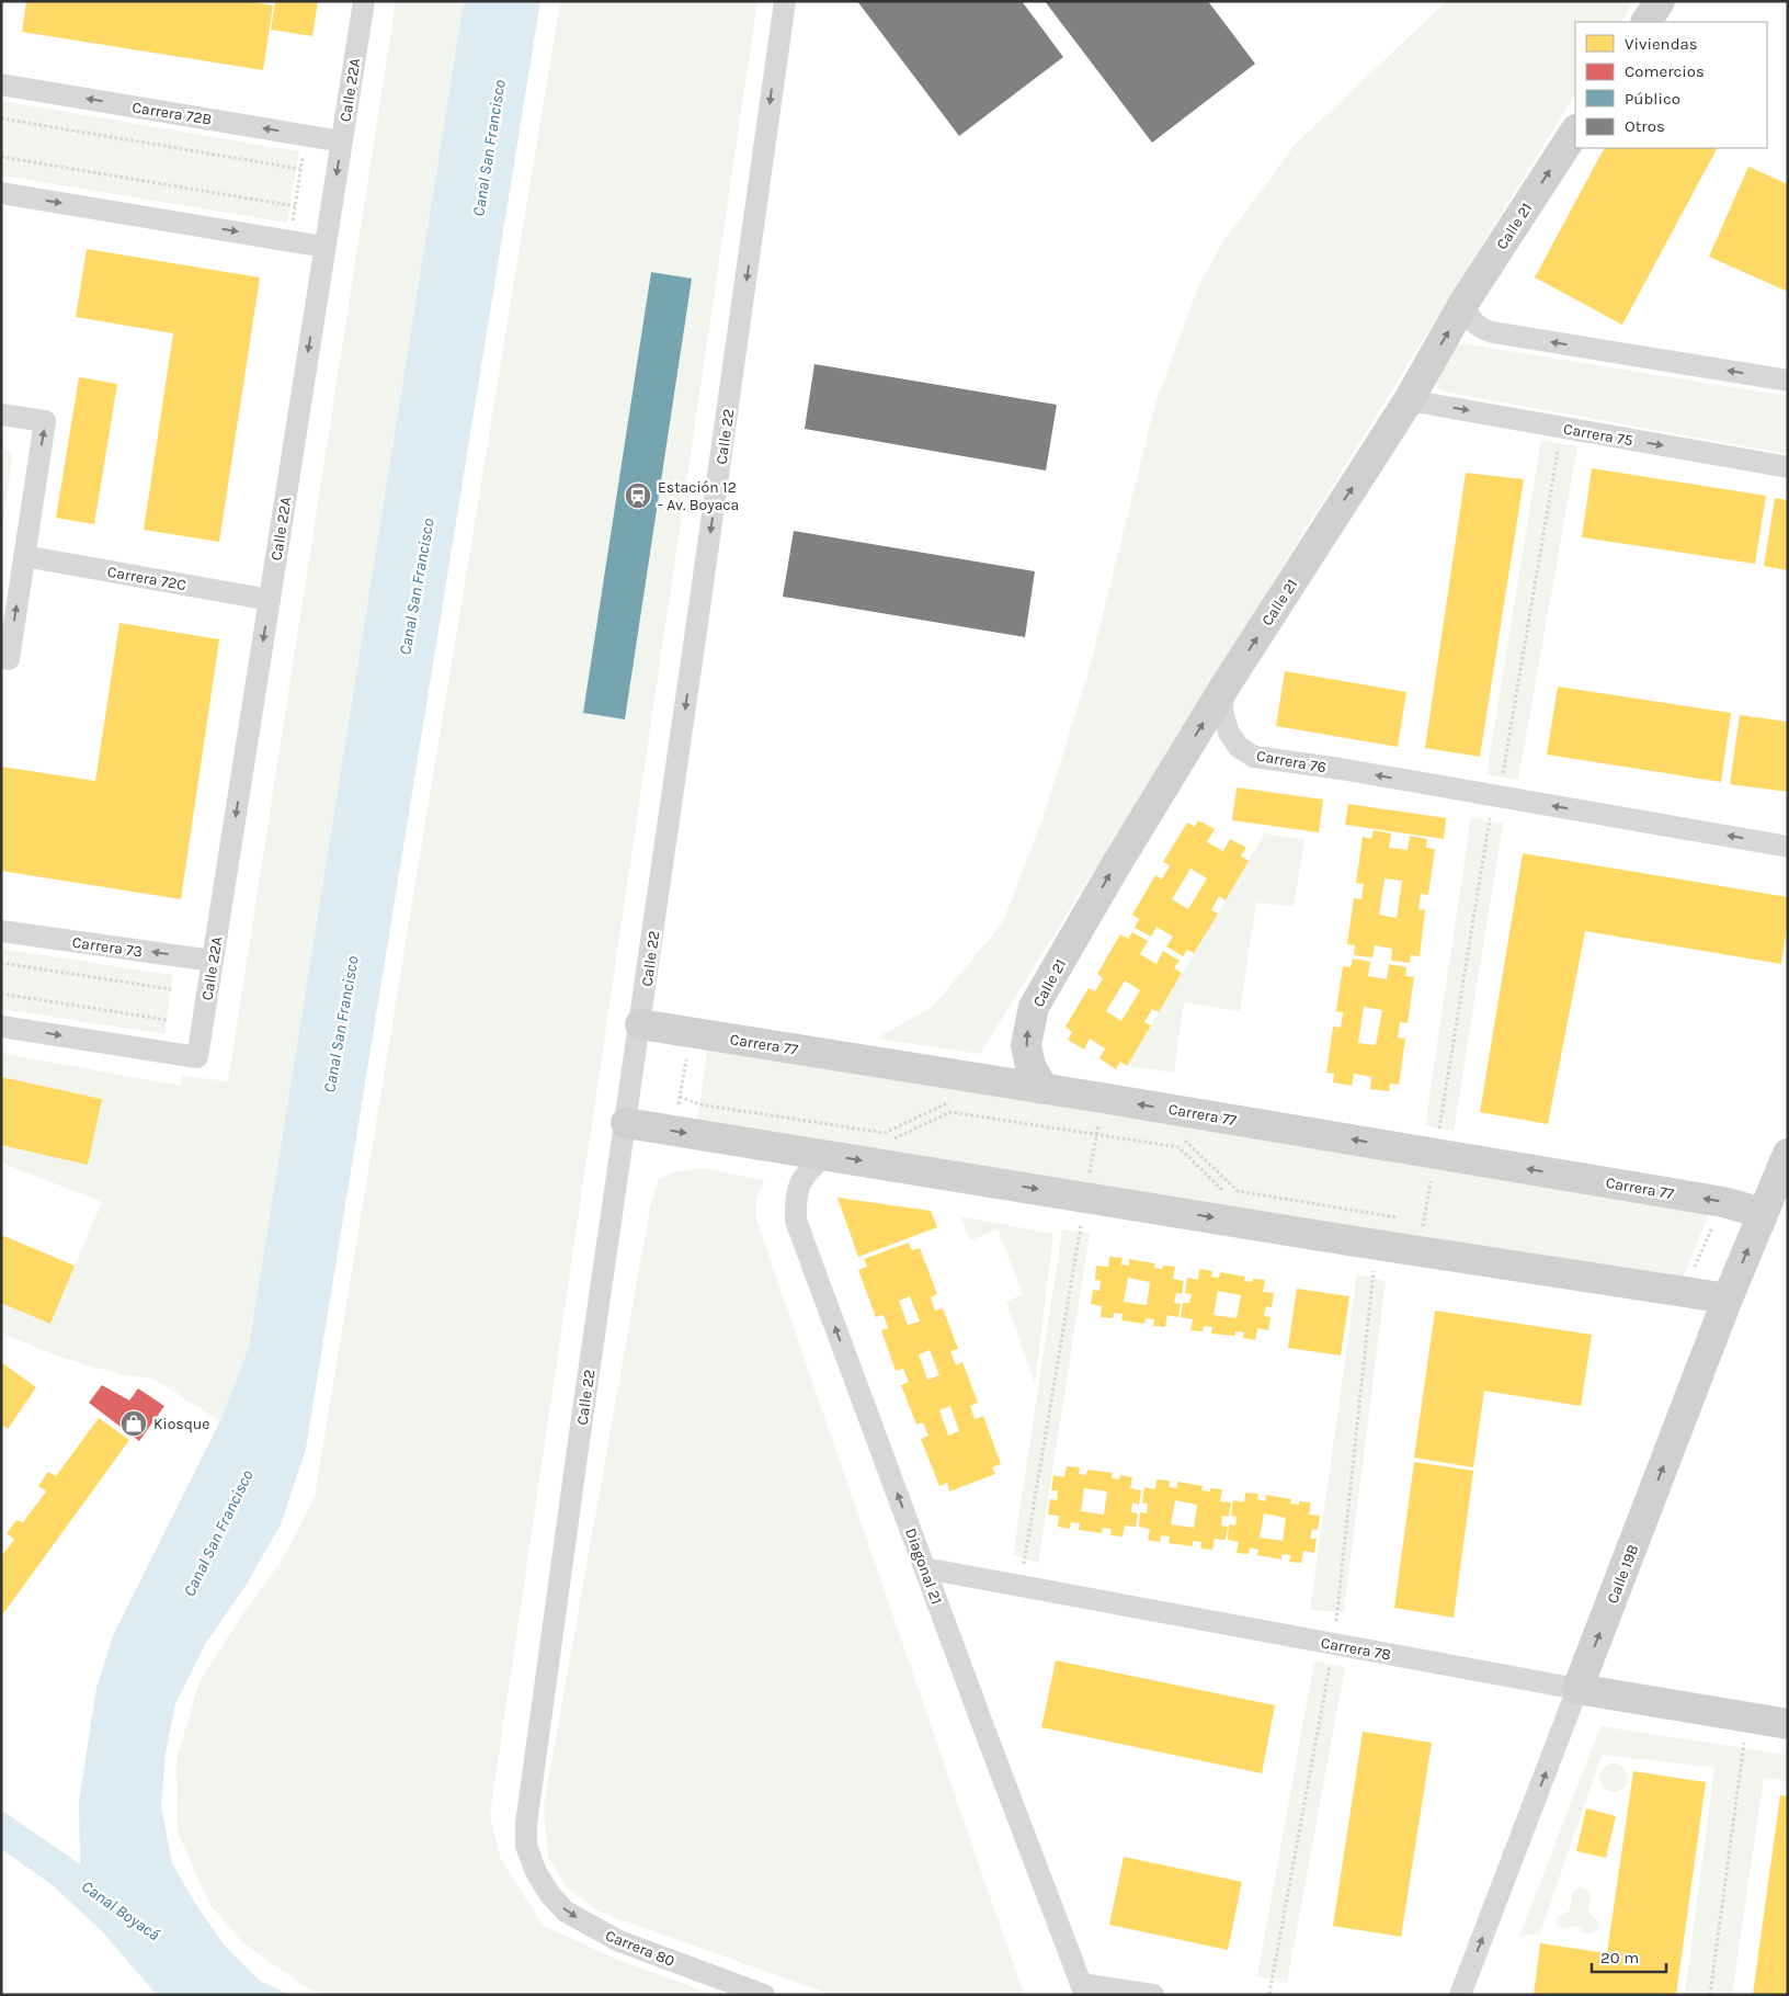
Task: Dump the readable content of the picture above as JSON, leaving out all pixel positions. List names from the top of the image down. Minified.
{"streets":{"street":["Calle 22A","Carrera 72B","Calle 21","Carrera 75","Calle 22","Carrera 72C","Carrera 76","Carrera 73","Carrera 77","Diagonal 21","Calle 19B","Carrera 78","Carrera 80"]},"crossings":[["Calle 22A","Carrera 72B"],["Calle 22A","Carrera 72C"],["Calle 22A","Carrera 73"],["Calle 21","Carrera 75"],["Calle 21","Carrera 76"],["Calle 21","Carrera 77"],["Calle 22","Carrera 77"],["Calle 22","Carrera 80"],["Carrera 77","Calle 19B"],["Diagonal 21","Carrera 78"],["Calle 19B","Carrera 78"]],"one_way":["Calle 21","Calle 22","Carrera 76","Carrera 73","Diagonal 21","Calle 19B","Carrera 80"],"water":["Canal San Francisco","Canal Boyacá"],"places":{"station":["Estación 12 - Av. Boyaca"],"shop":["Kiosque"]},"legend":["Viviendas","Comercios","Público","Otros"],"scale_bar":"20 m"}
